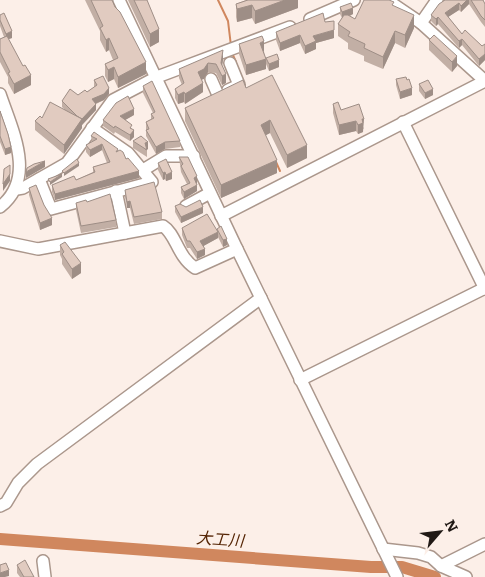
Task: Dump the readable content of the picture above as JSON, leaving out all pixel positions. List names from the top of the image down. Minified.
{"water":["大工川"],"north":"top right"}
